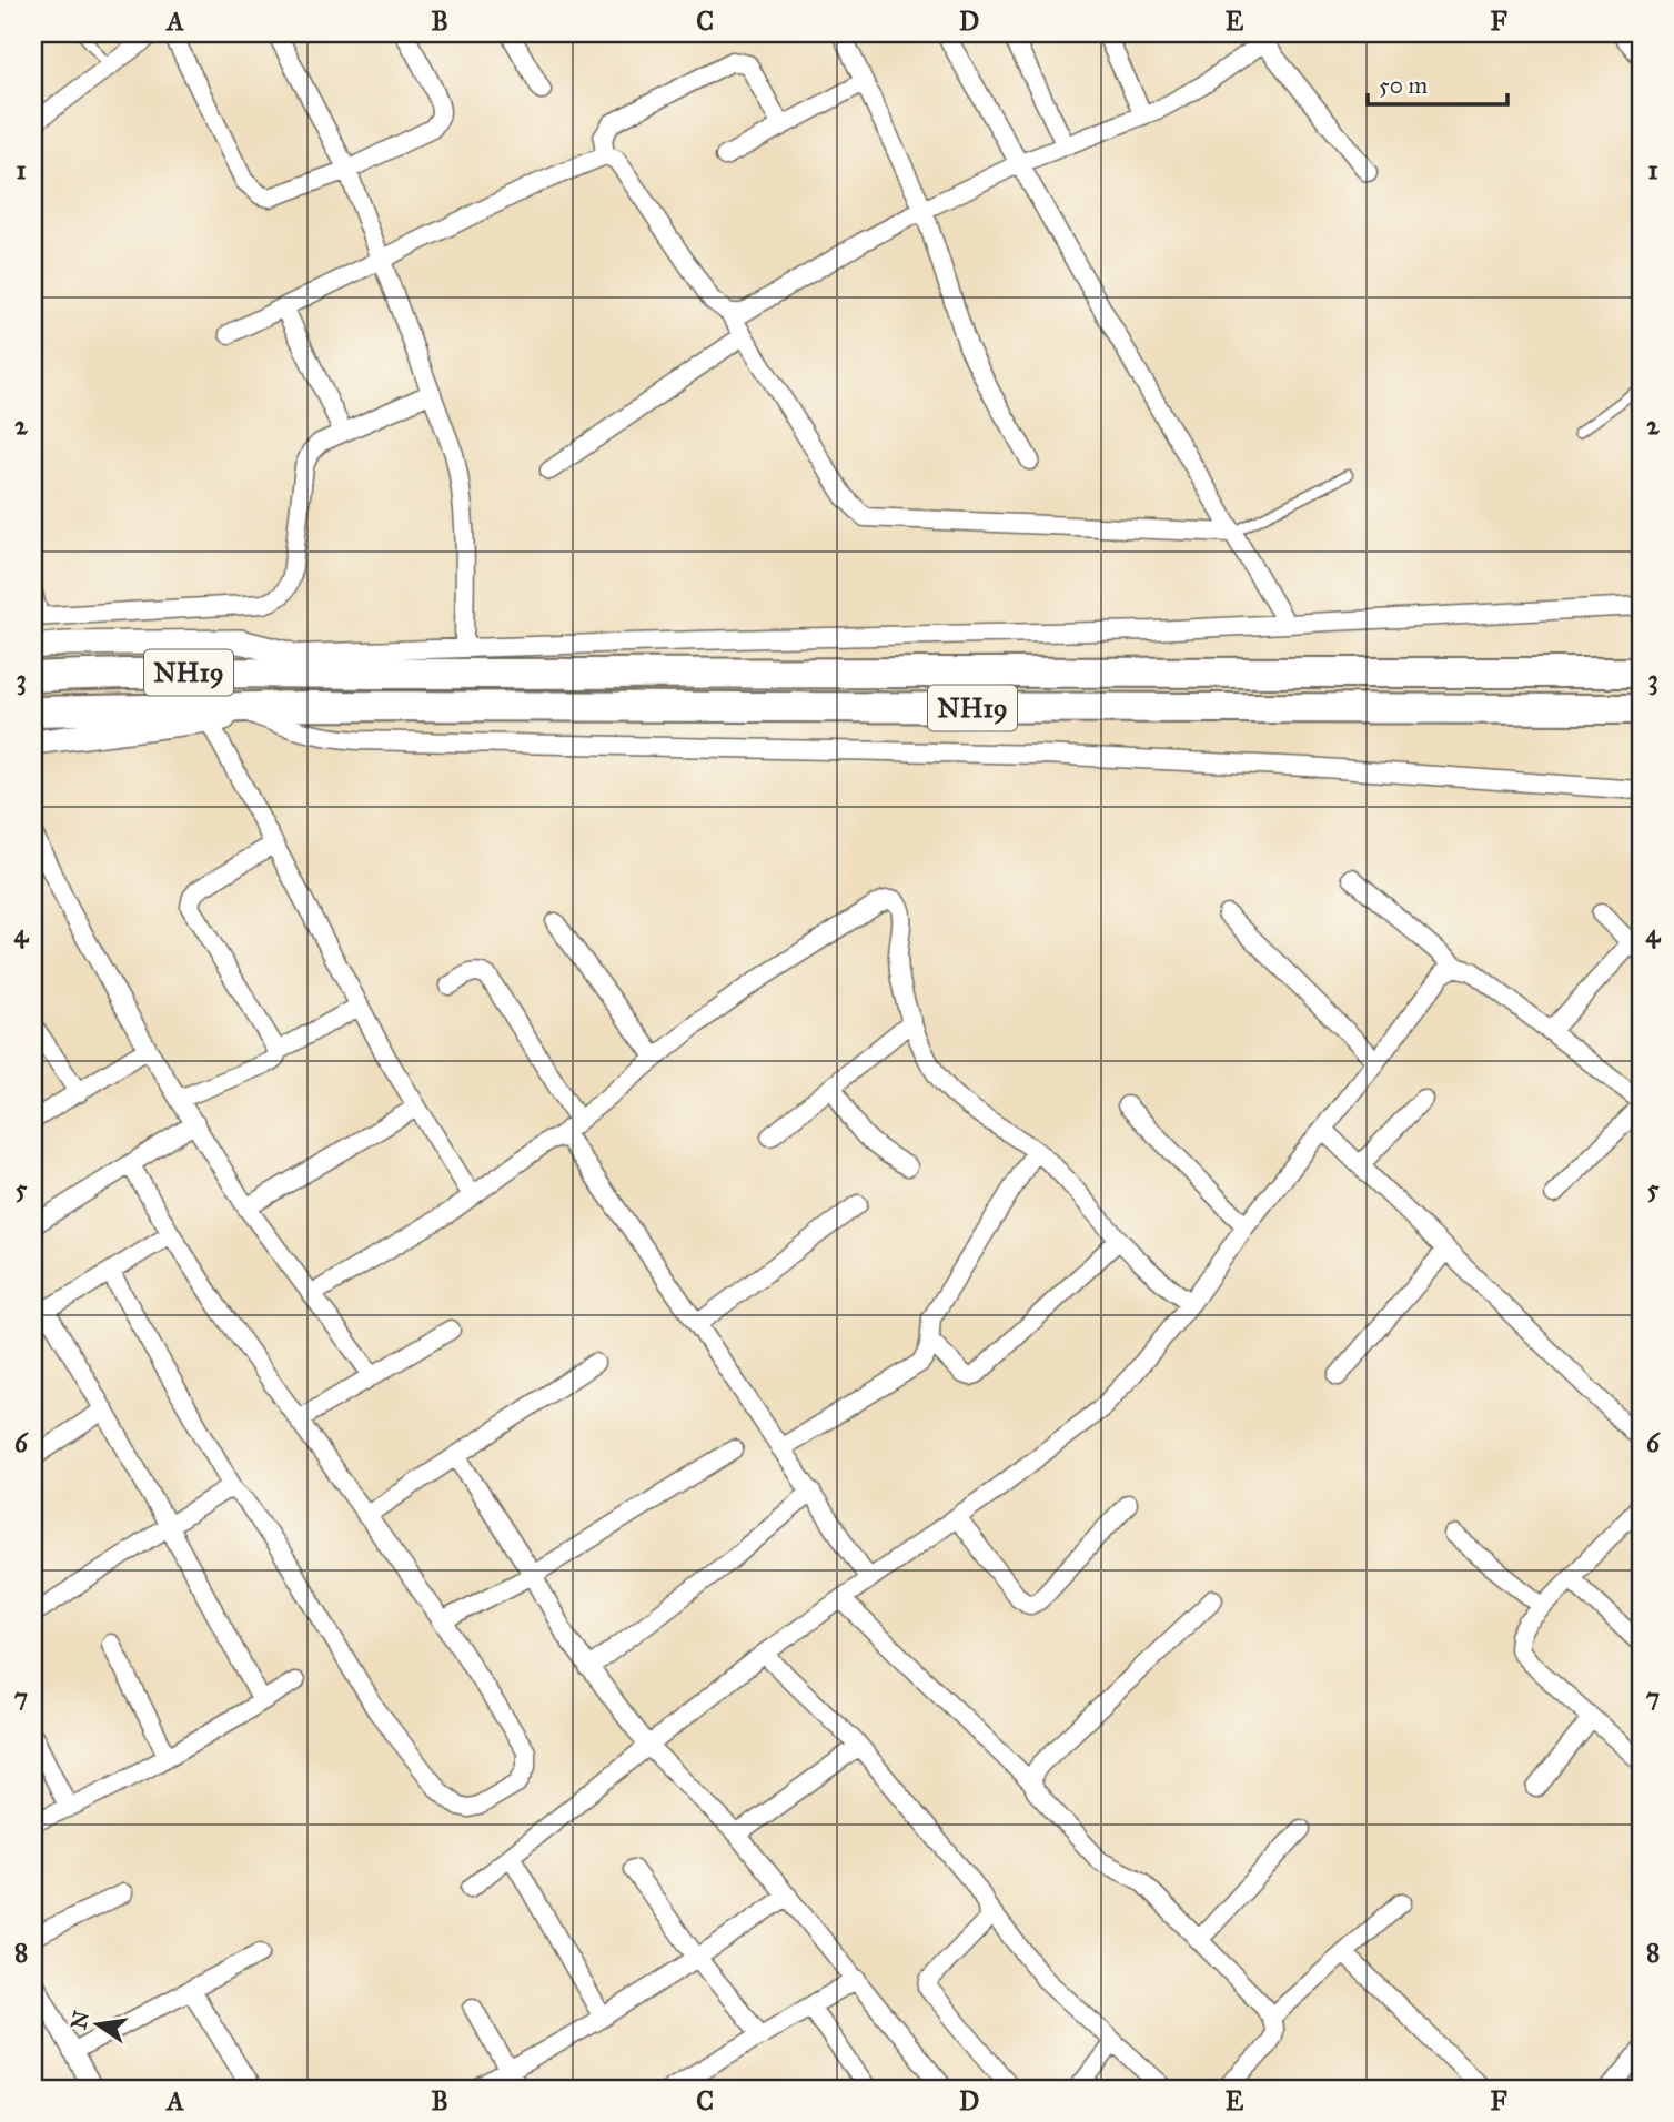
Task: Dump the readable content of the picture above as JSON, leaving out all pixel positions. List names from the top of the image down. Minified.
{"streets":{"highway":["NH19"]},"scale_bar":"50 m","north":"left","grid":{"columns":["A","B","C","D","E","F"],"rows":["1","2","3","4","5","6","7","8"]}}
